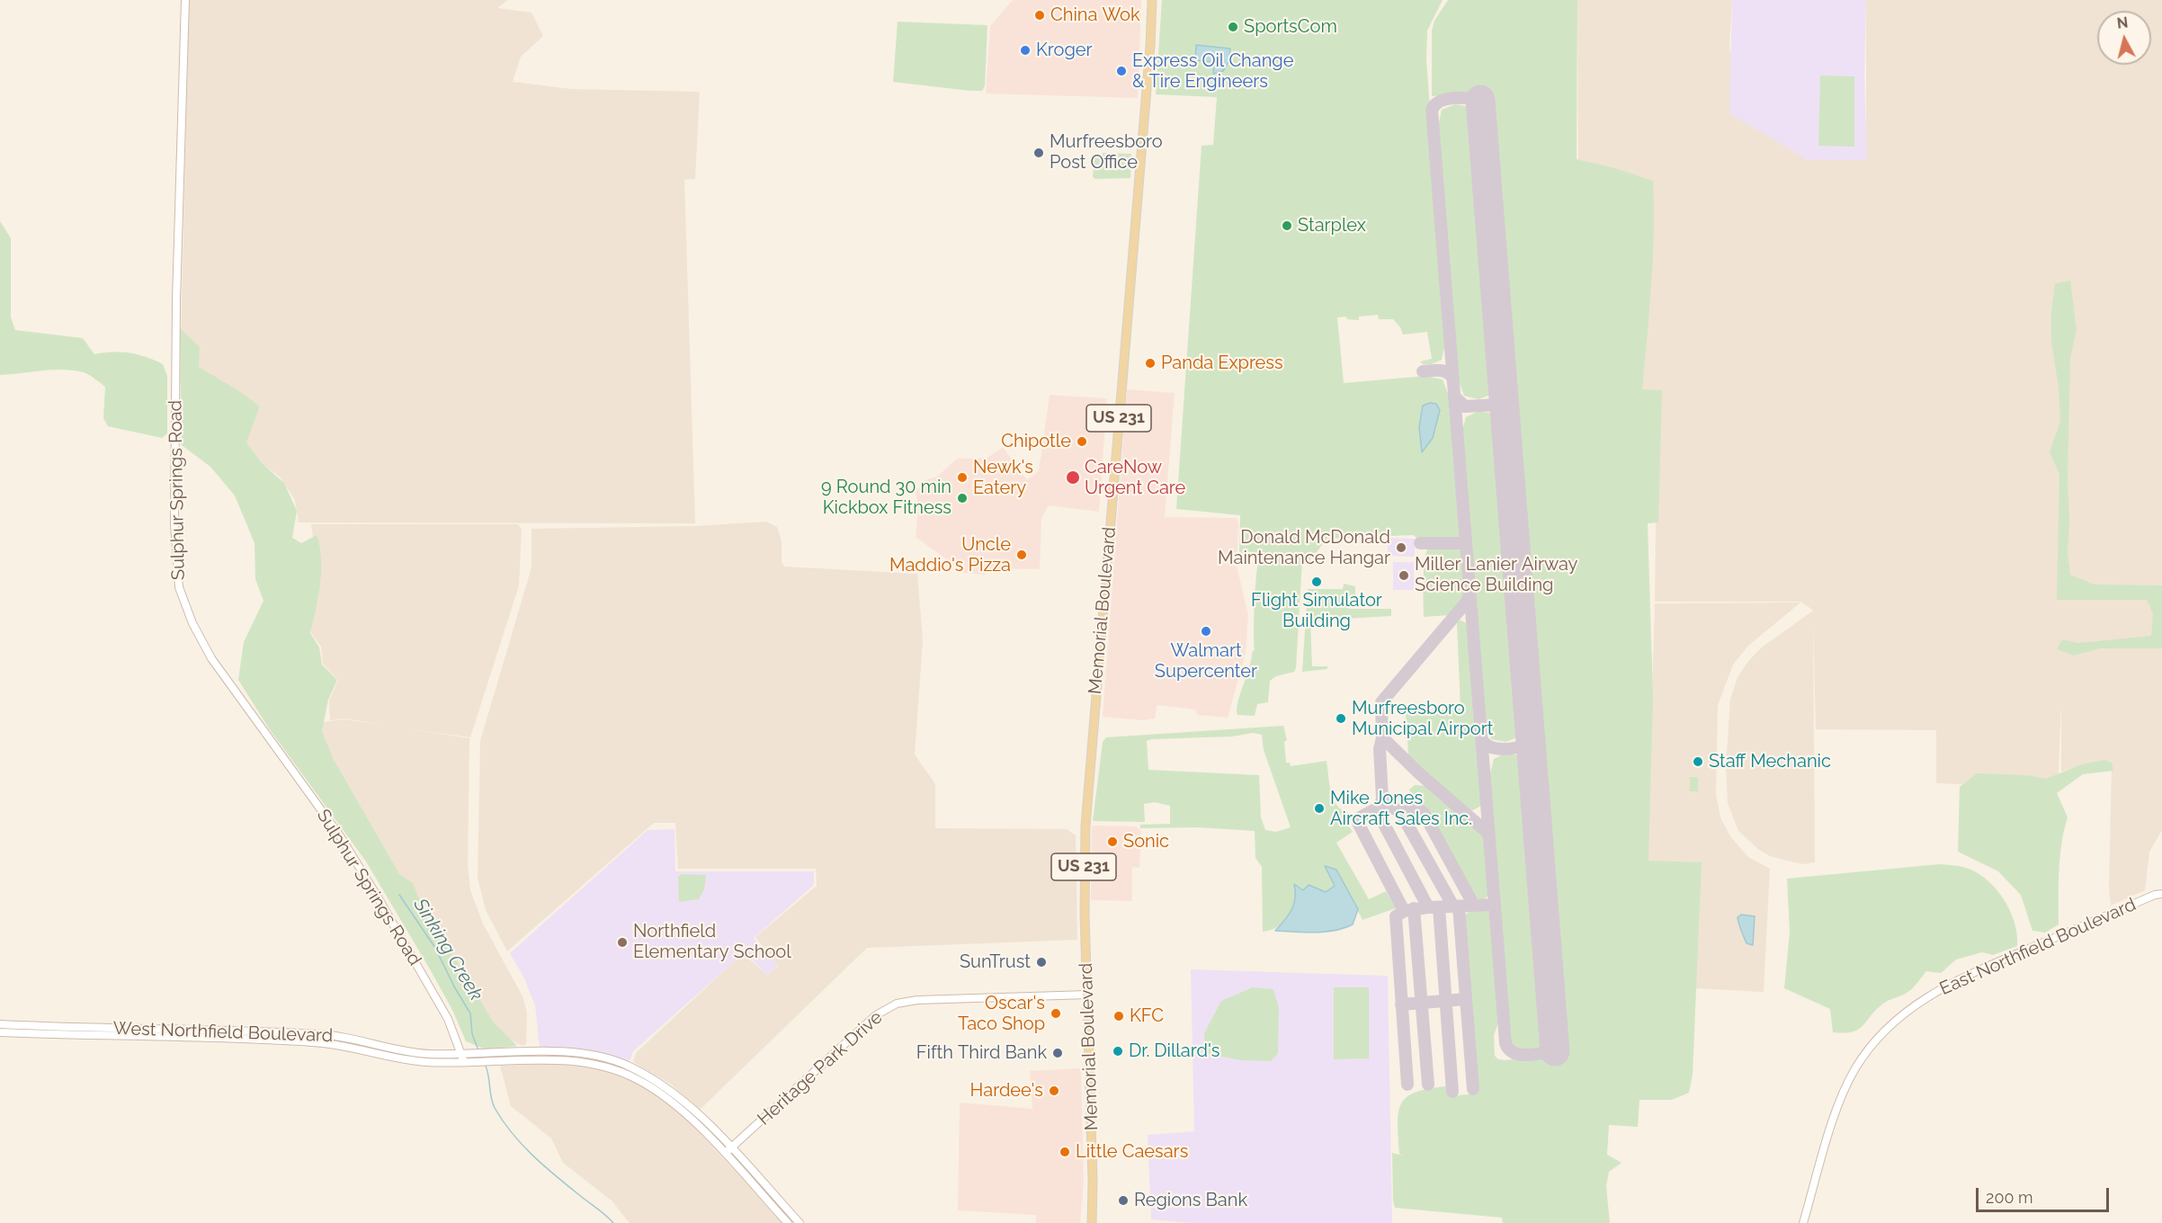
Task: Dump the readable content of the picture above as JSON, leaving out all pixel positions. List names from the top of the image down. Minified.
{"streets":{"main road":["US 231","Sulphur Springs Road","Memorial Boulevard","East Northfield Boulevard","West Northfield Boulevard","Heritage Park Drive"]},"crossings":[["Sulphur Springs Road","West Northfield Boulevard"],["Memorial Boulevard","Heritage Park Drive"],["West Northfield Boulevard","Heritage Park Drive"]],"water":["Sinking Creek"],"places":["China Wok","SportsCom","Kroger","Express Oil Change & Tire Engineers","Murfreesboro Post Office","Starplex","Panda Express","Chipotle","Newk's Eatery","CareNow Urgent Care","9 Round 30 min Kickbox Fitness","Donald McDonald Maintenance Hangar","Uncle Maddio's Pizza","Miller Lanier Airway Science Building","Flight Simulator Building","Walmart Supercenter","Murfreesboro Municipal Airport","Staff Mechanic","Mike Jones Aircraft Sales Inc.","Sonic","Northfield Elementary School","SunTrust","Oscar's Taco Shop","KFC","Dr. Dillard's","Fifth Third Bank","Hardee's","Little Caesars","Regions Bank"],"scale_bar":"200 m","north":"top"}
